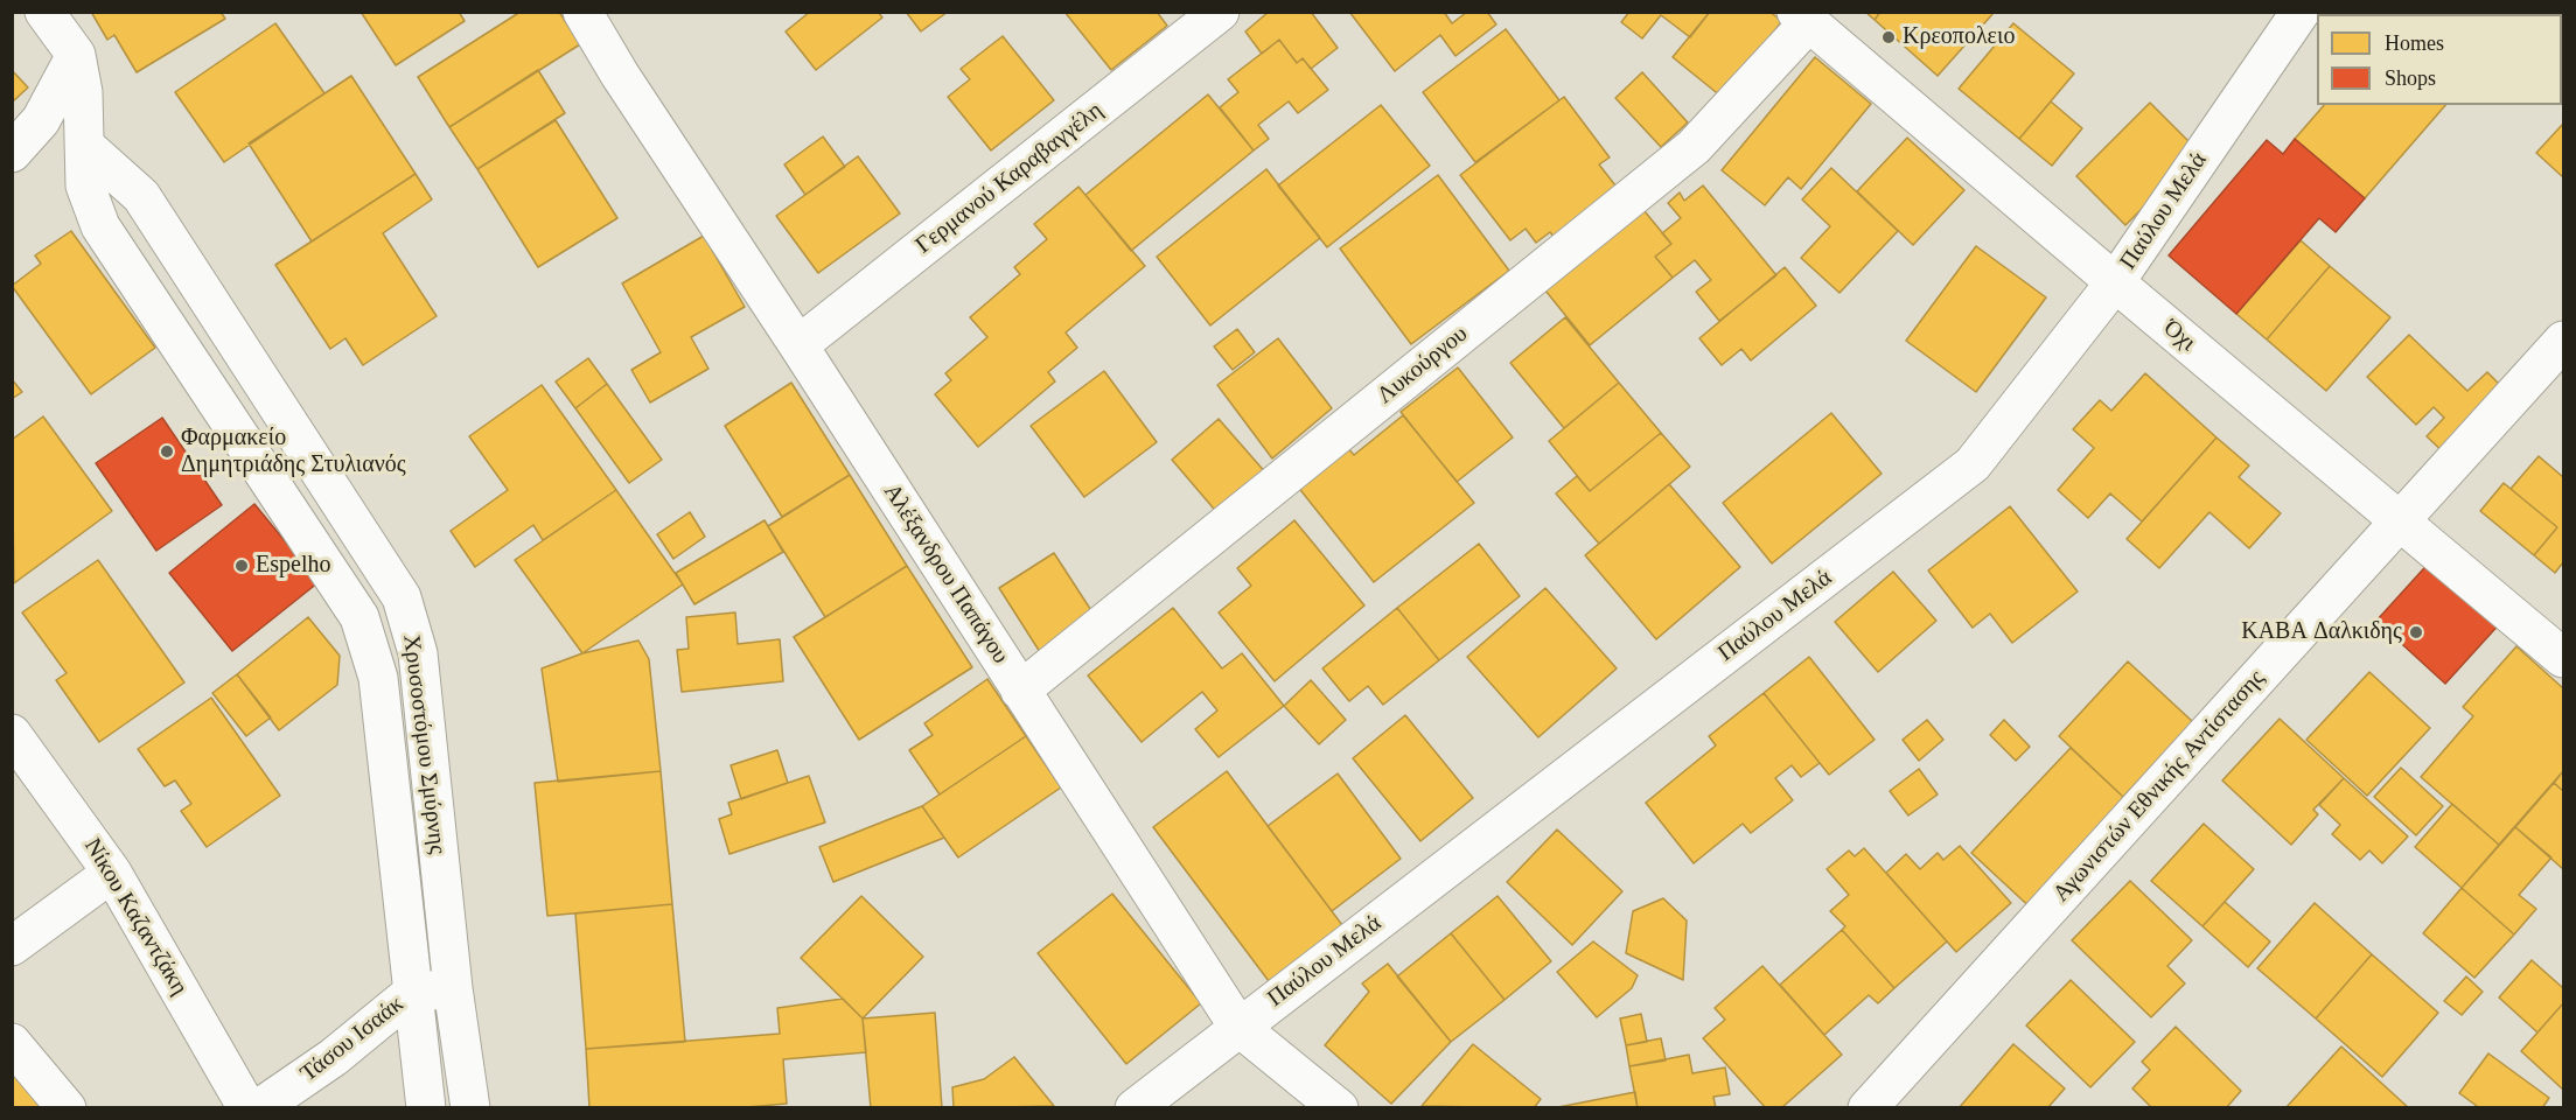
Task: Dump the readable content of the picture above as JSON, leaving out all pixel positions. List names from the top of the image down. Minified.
{"streets":{"street":["Γερμανού Καραβαγγέλη","Παύλου Μελά","Όχι","Λυκούργου","Αλέξανδρου Παπάγου","Χρυσοστόμου Σμύρνης","Αγωνιστών Εθνικής Αντίστασης","Νίκου Καζαντζάκη","Τάσου Ισαάκ"]},"crossings":[["Γερμανού Καραβαγγέλη","Αλέξανδρου Παπάγου"],["Παύλου Μελά","Όχι"],["Παύλου Μελά","Αλέξανδρου Παπάγου"],["Όχι","Λυκούργου"],["Όχι","Αγωνιστών Εθνικής Αντίστασης"],["Λυκούργου","Αλέξανδρου Παπάγου"],["Χρυσοστόμου Σμύρνης","Τάσου Ισαάκ"]],"places":["Κρεοπολειο","Φαρμακείο Δημητριάδης Στυλιανός","Espelho","ΚΑΒΑ Δαλκιδης"],"legend":["Homes","Shops"]}
